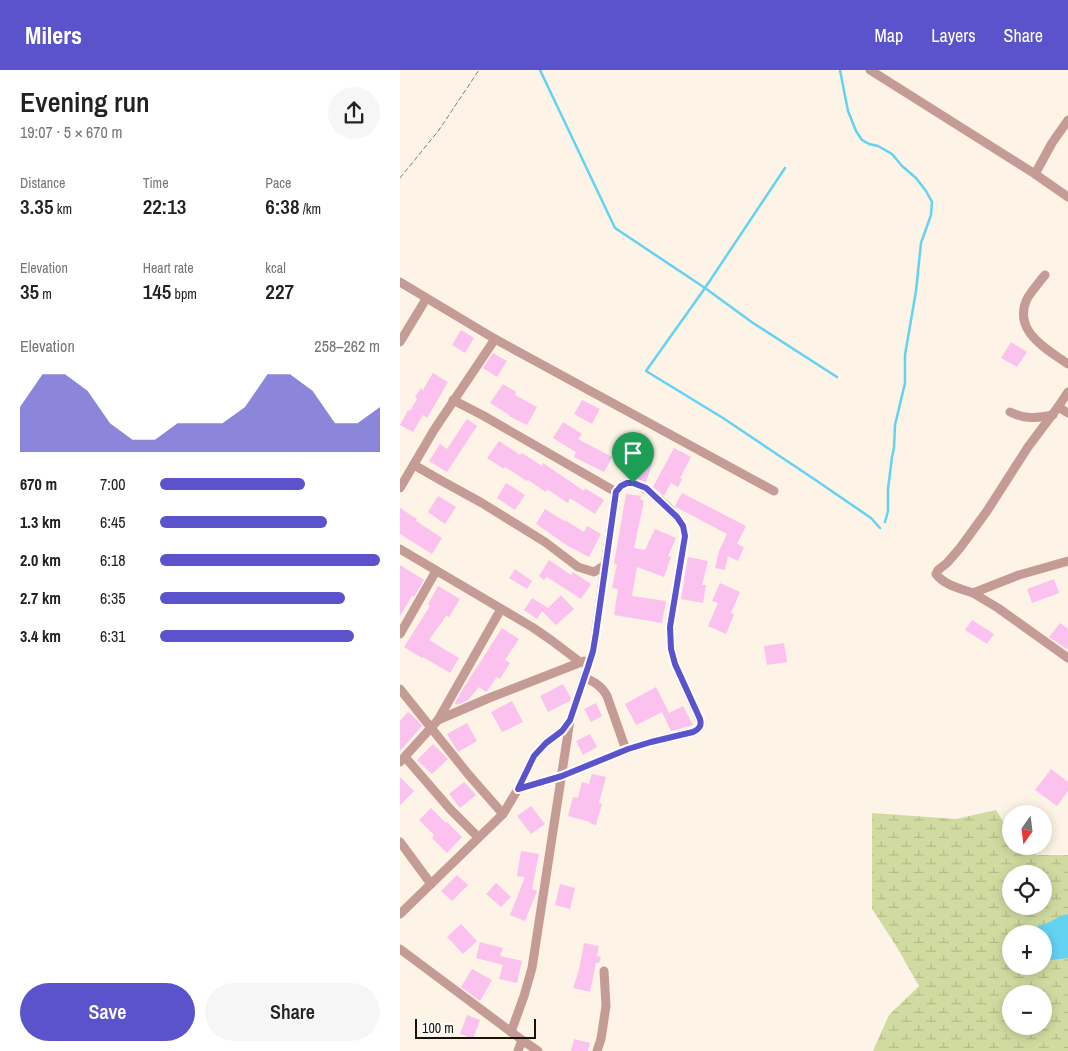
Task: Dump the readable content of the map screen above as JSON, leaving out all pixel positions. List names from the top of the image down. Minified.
{"scale_bar":"100 m","north":"bottom","page":{"header":"Milers","nav":["Map","Layers","Share"],"heading":["Evening run","19:07 · 5 × 670 m"],"stats":[["Distance","3.35 km"],["Time","22:13"],["Pace","6:38 /km"],["Elevation","35 m"],["Heart rate","145 bpm"],["kcal","227"]],"chart":["Elevation","258–262 m"],"list":[{"name":"670 m","note":"7:00"},{"name":"1.3 km","note":"6:45"},{"name":"2.0 km","note":"6:18"},{"name":"2.7 km","note":"6:35"},{"name":"3.4 km","note":"6:31"}],"map_buttons":["+","−"],"buttons":["Save","Share"],"scale":"100 m"}}
